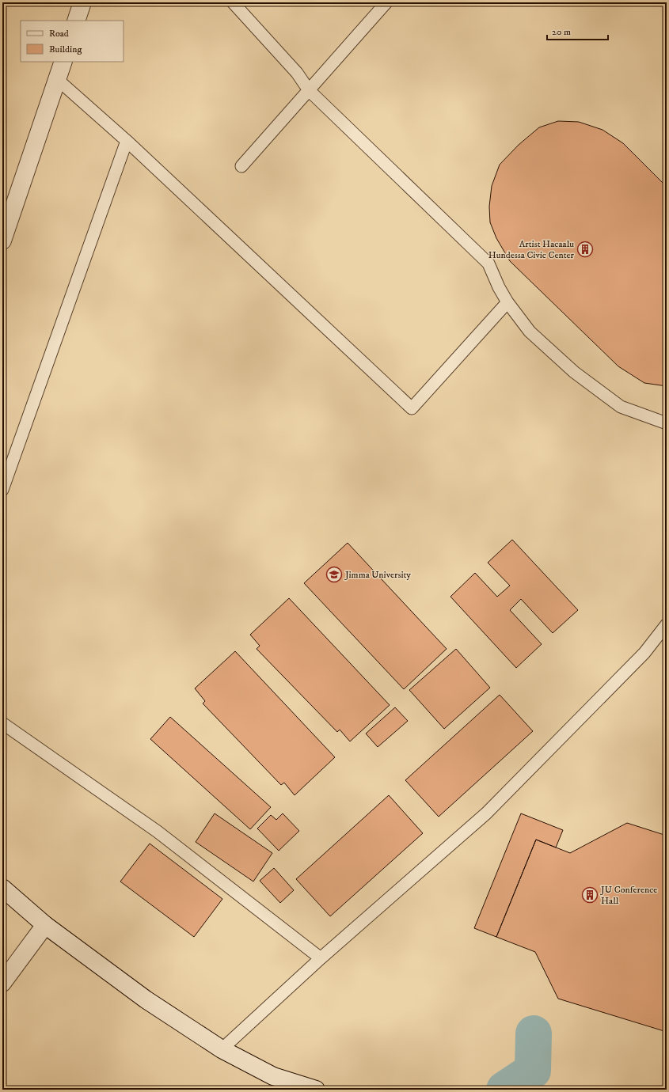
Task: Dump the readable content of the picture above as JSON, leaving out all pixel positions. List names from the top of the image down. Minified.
{"places":{"building":["Artist Hacaalu Hundessa Civic Center","JU Conference Hall"],"school or university":["Jimma University"]},"legend":["Road","Building"],"scale_bar":"20 m"}
